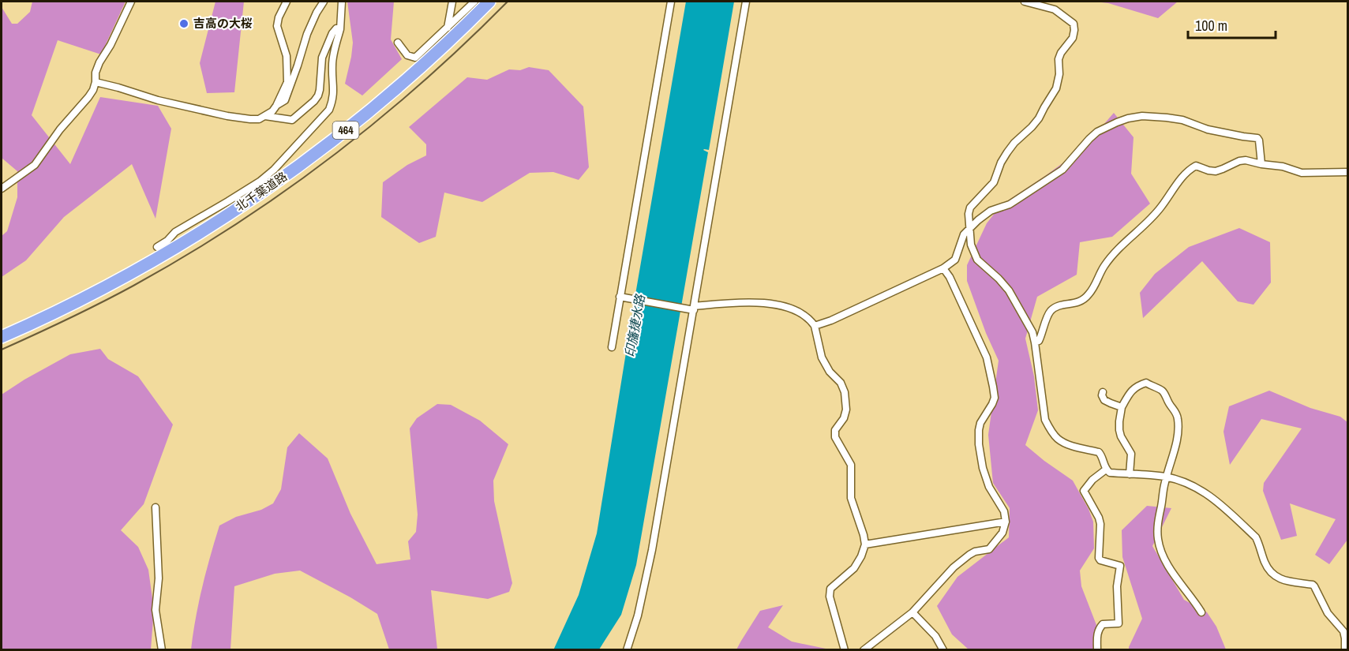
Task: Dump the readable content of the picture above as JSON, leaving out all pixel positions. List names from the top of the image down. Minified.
{"streets":{"highway":["464","北千葉道路"]},"water":["印旛捷水路"],"places":["吉高の大桜"],"scale_bar":"100 m"}
